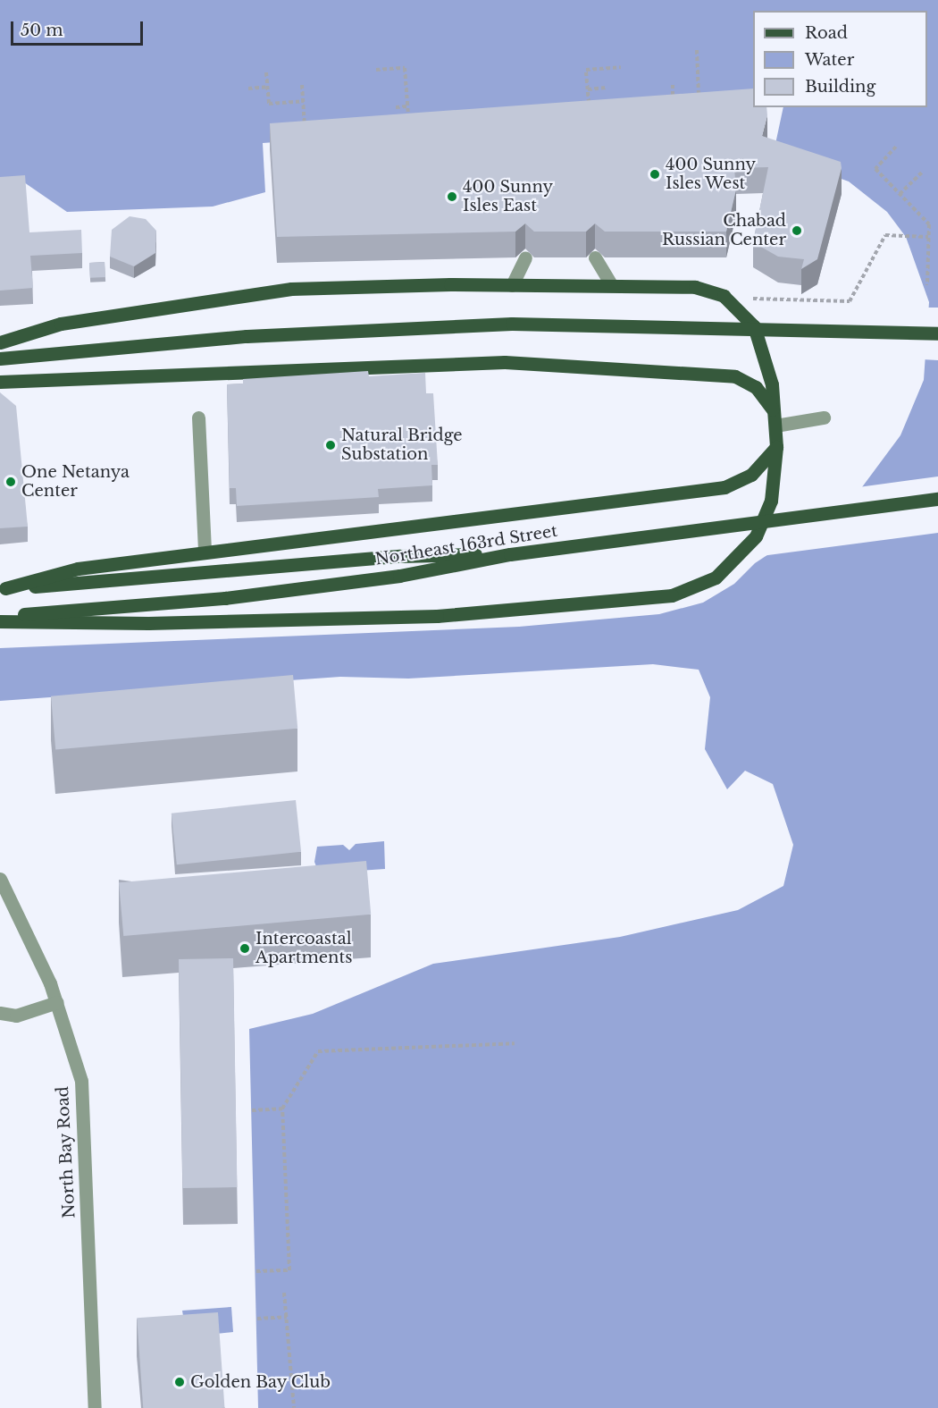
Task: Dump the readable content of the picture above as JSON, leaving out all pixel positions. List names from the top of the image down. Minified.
{"streets":{"main road":["Northeast 163rd Street"],"street":["North Bay Road"]},"places":["400 Sunny Isles West","400 Sunny Isles East","Chabad Russian Center","Natural Bridge Substation","One Netanya Center","Intercoastal Apartments","Golden Bay Club"],"legend":["Road","Water","Building"],"scale_bar":"50 m"}
